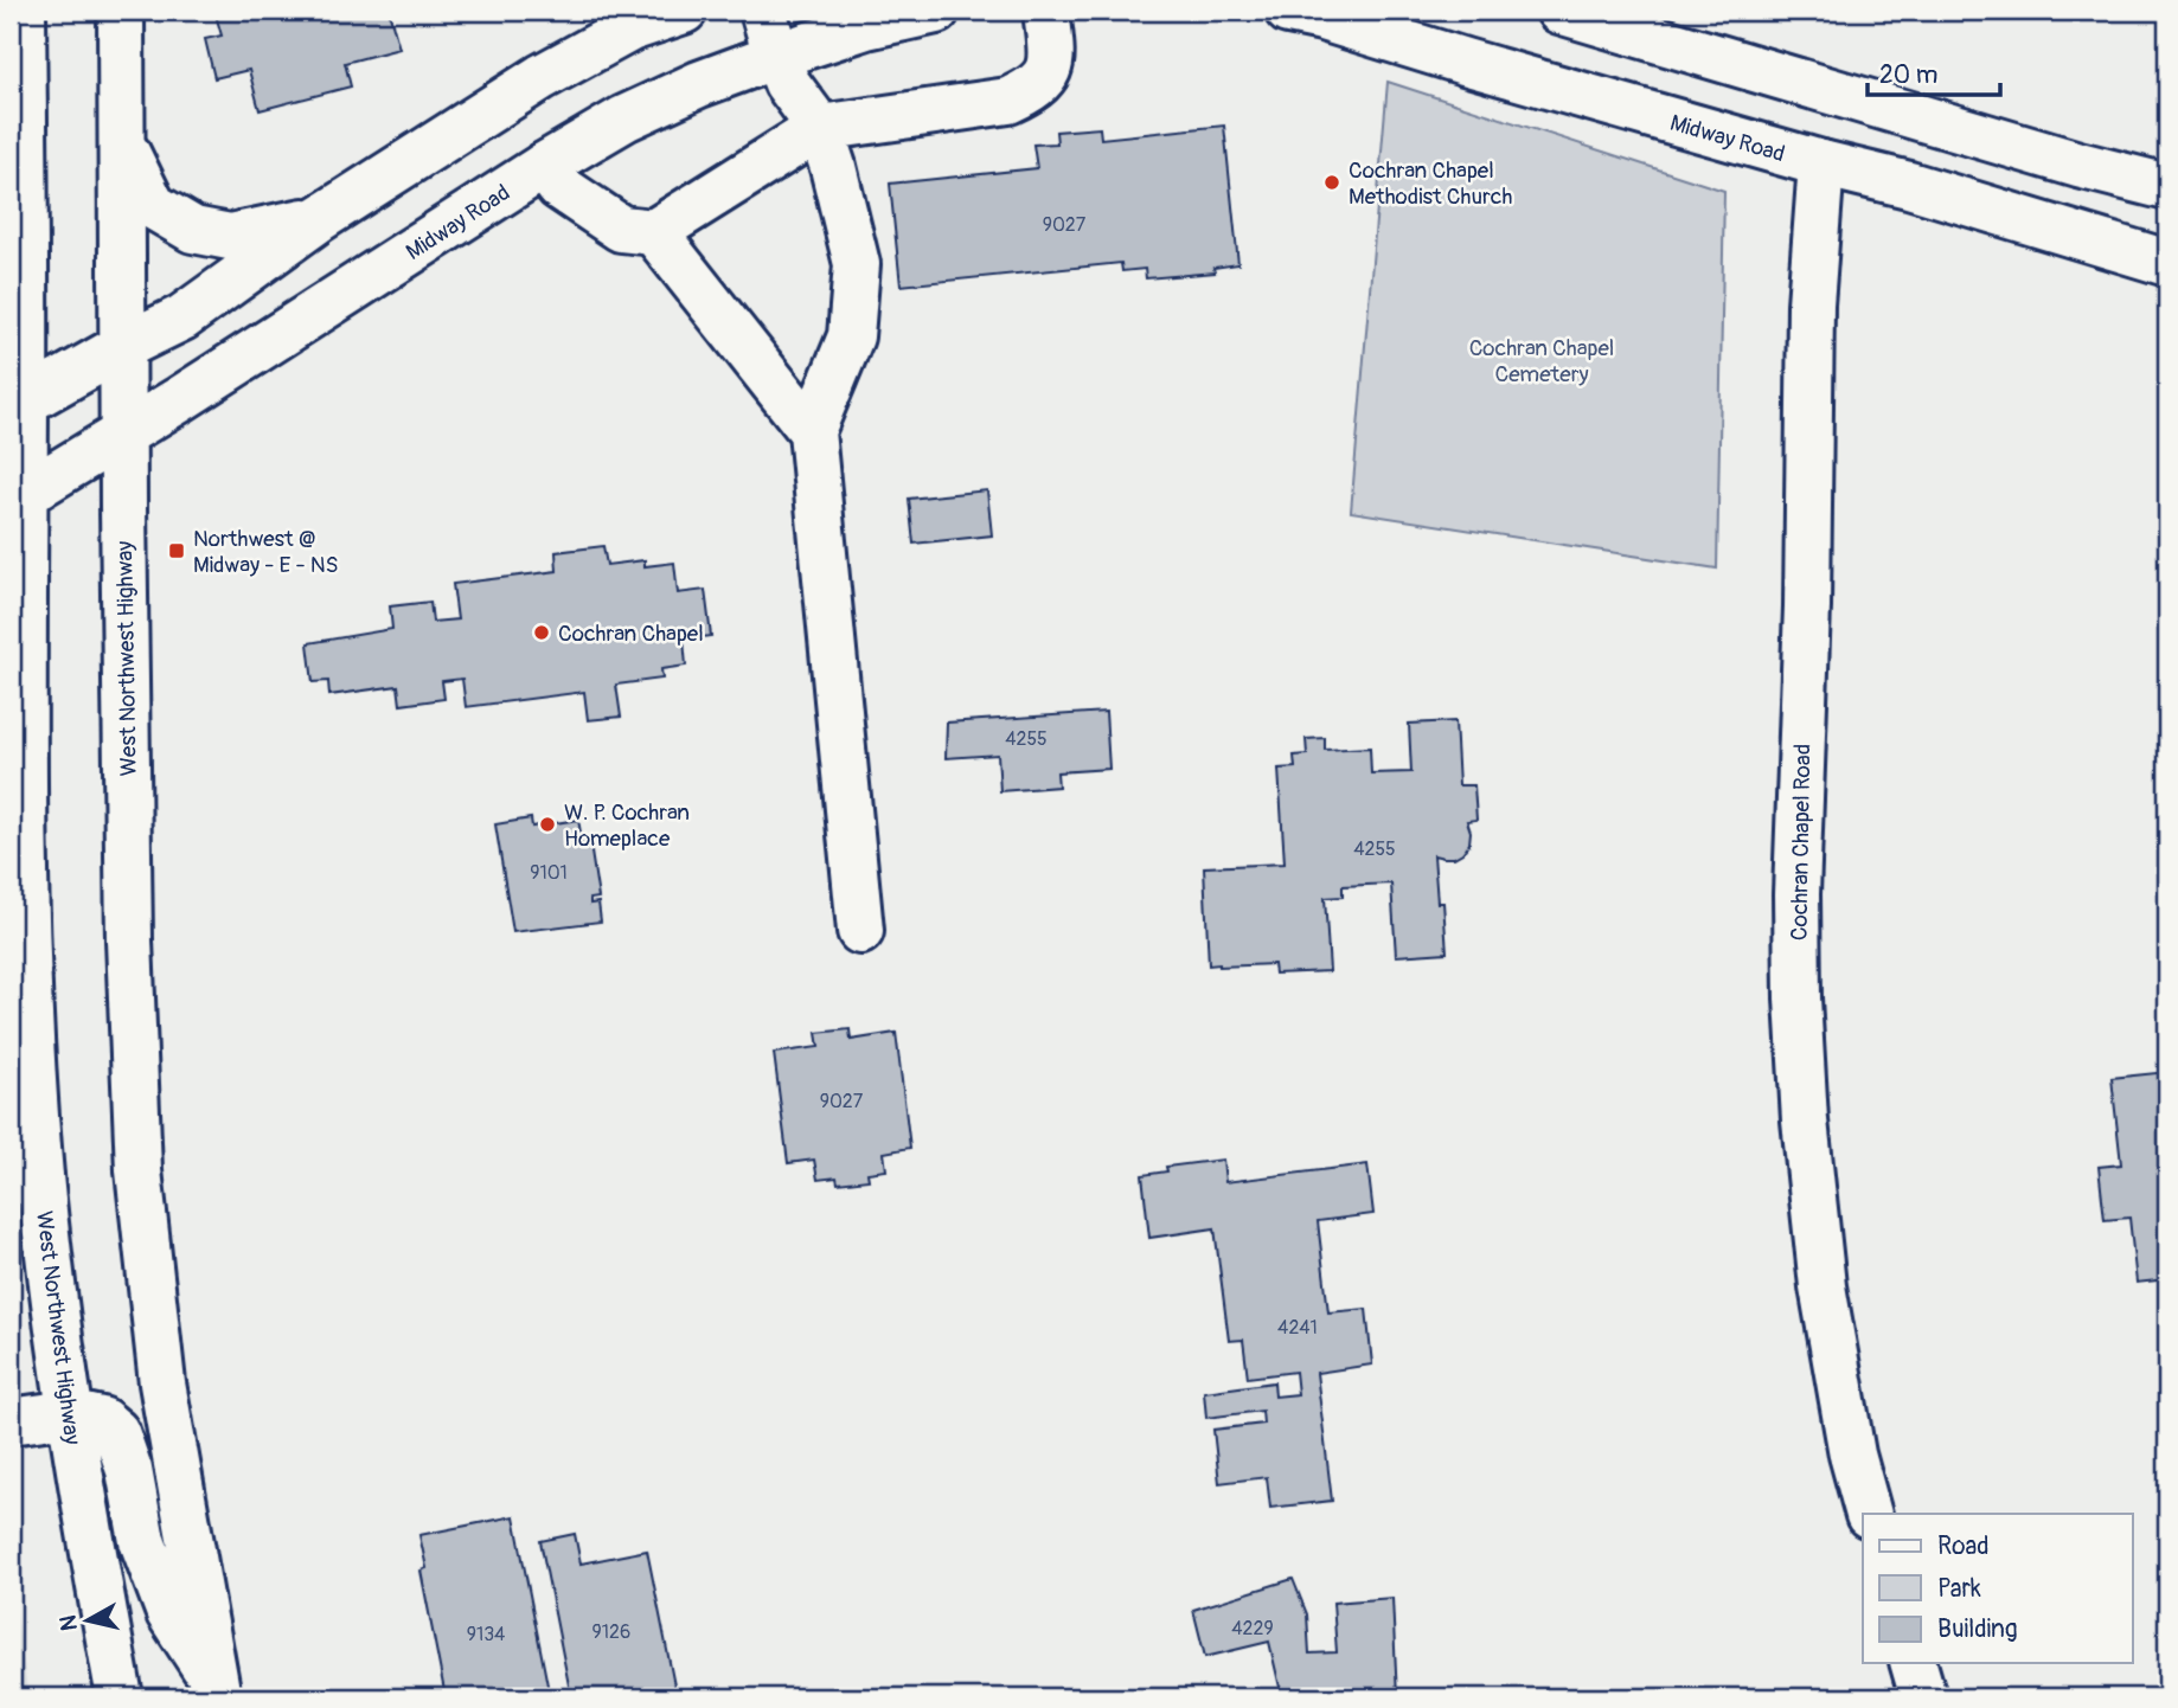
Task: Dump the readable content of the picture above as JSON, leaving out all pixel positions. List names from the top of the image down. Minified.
{"streets":{"main road":["Midway Road","West Northwest Highway","Cochran Chapel Road"]},"crossings":[["Midway Road","West Northwest Highway"],["Midway Road","Cochran Chapel Road"]],"parks":["Cochran Chapel Cemetery"],"places":{"other":["Cochran Chapel Methodist Church","Cochran Chapel","W. P. Cochran Homeplace"],"transit":["Northwest @ Midway - E - NS"]},"house_numbers":["9027","4255","4255","9101","9027","4241","4229","9126","9134"],"legend":["Road","Park","Building"],"scale_bar":"20 m","north":"left"}
